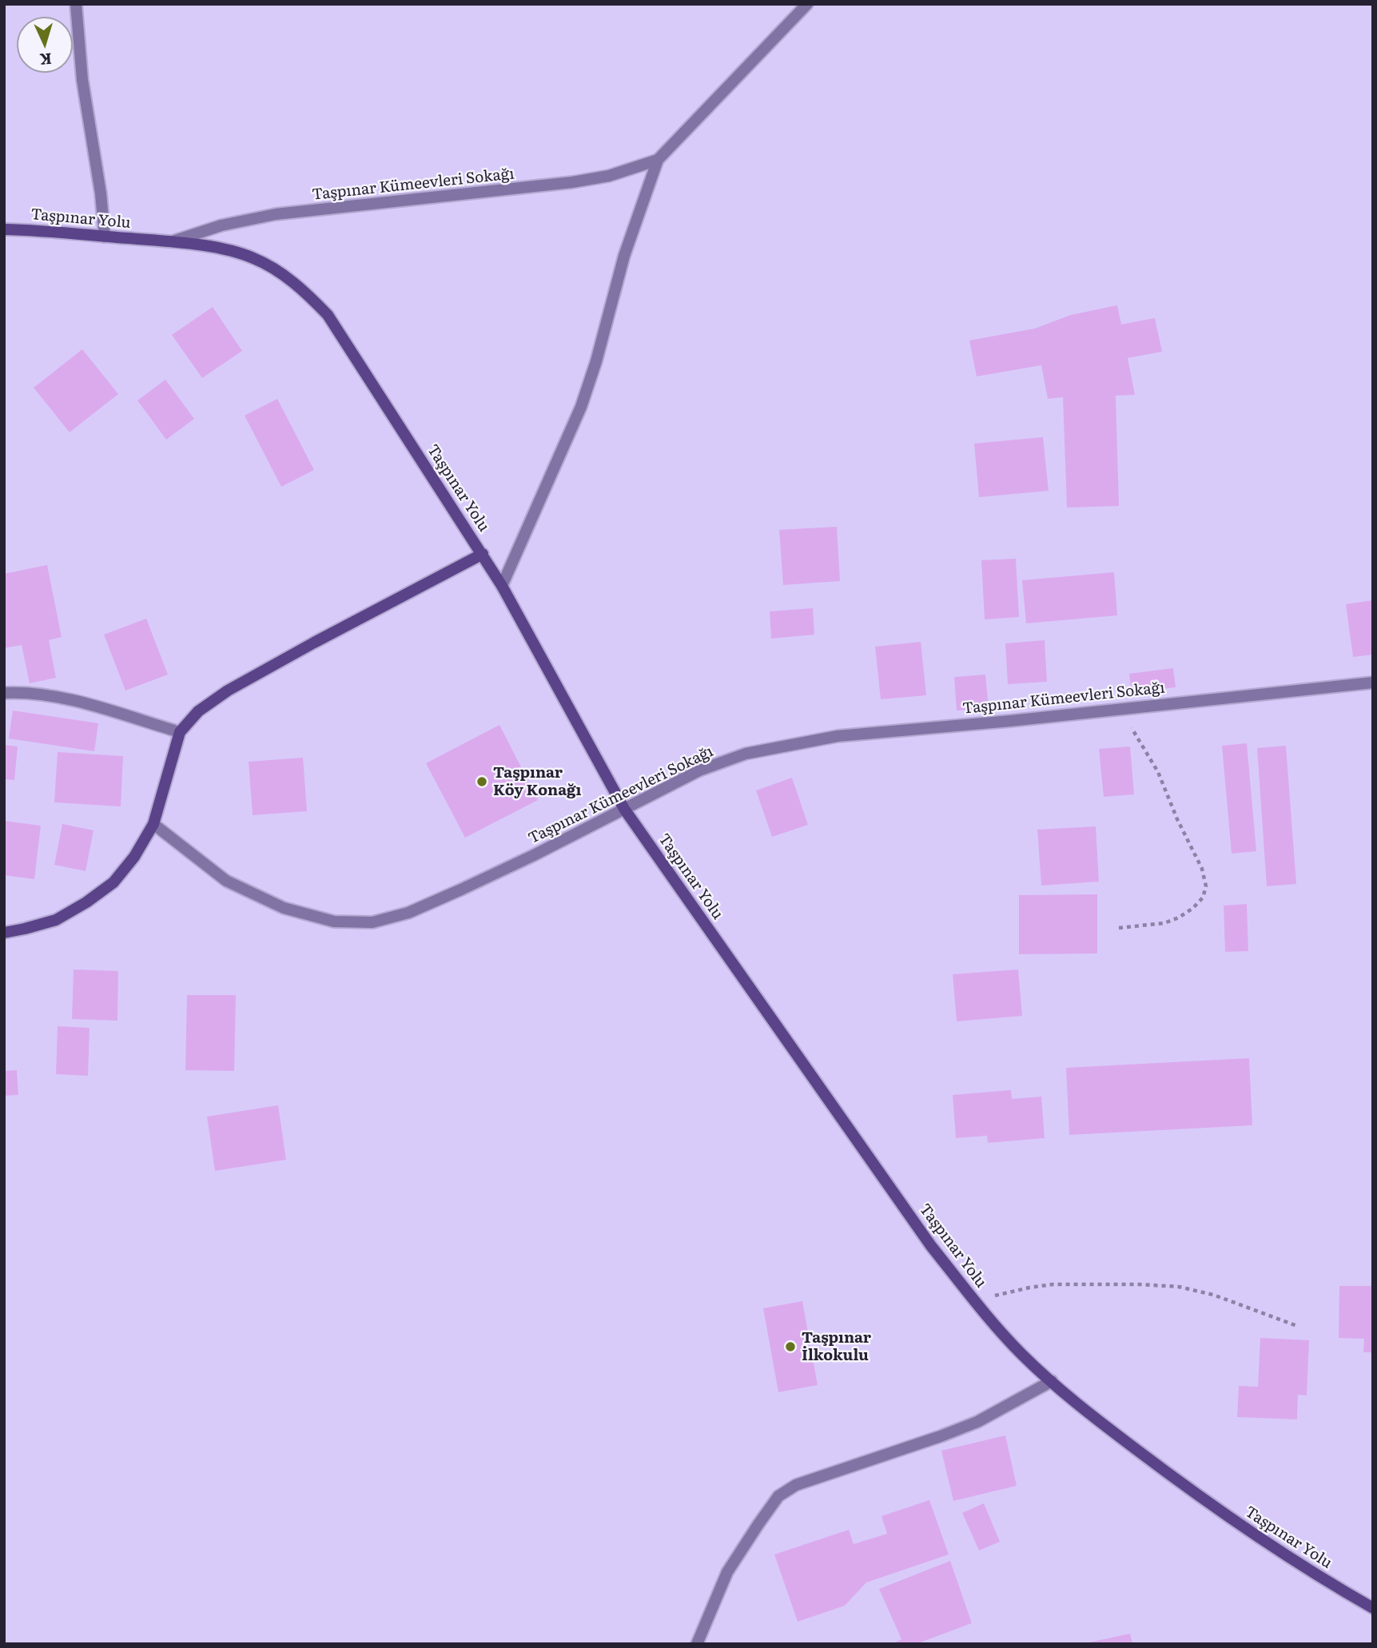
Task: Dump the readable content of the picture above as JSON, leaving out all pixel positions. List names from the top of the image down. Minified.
{"streets":{"main road":["Taşpınar Yolu"],"street":["Taşpınar Kümeevleri Sokağı"]},"crossings":[["Taşpınar Kümeevleri Sokağı","Taşpınar Yolu"]],"places":["Taşpınar Köy Konağı","Taşpınar İlkokulu"],"north":"bottom"}
